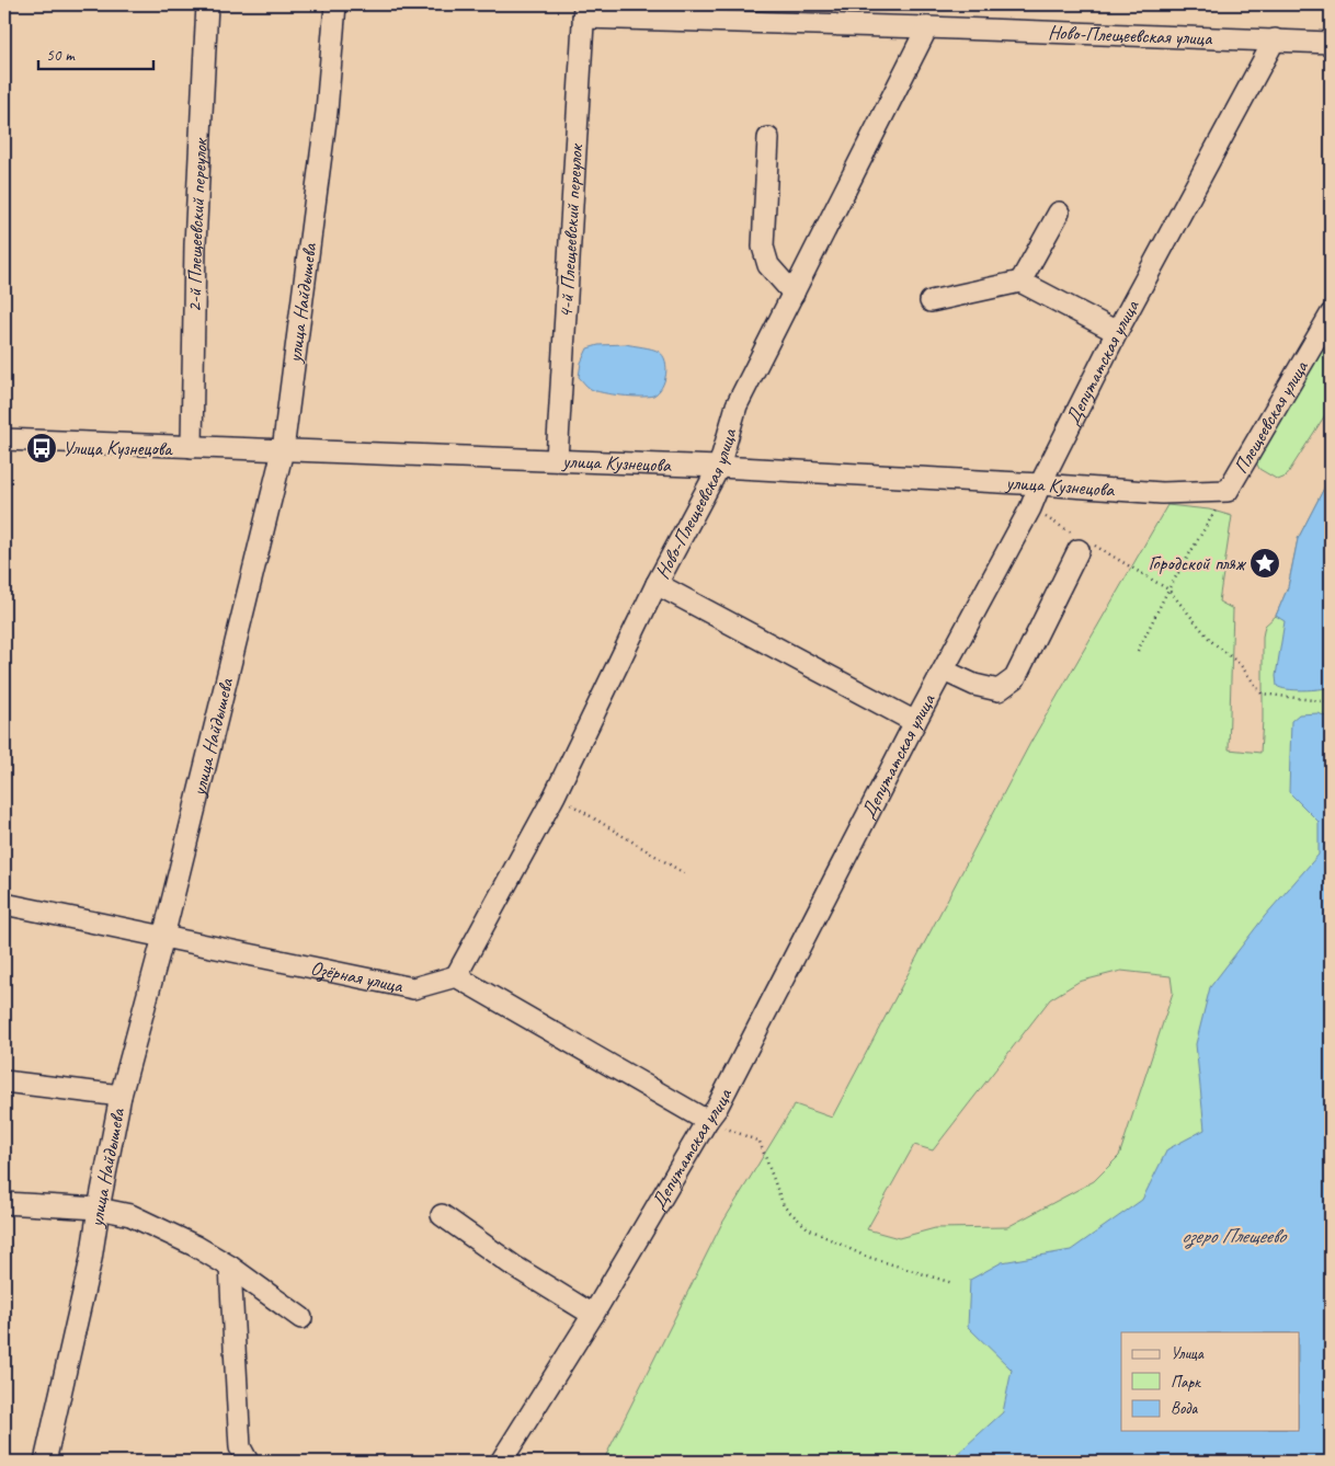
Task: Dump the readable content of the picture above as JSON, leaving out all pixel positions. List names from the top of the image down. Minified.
{"streets":{"street":["Ново-Плещеевская улица","2-й Плещеевский переулок","4-й Плещеевский переулок","улица Найдышева","Депутатская улица","Плещеевская улица","улица Кузнецова","Озёрная улица"]},"crossings":[["Ново-Плещеевская улица","4-й Плещеевский переулок"],["Ново-Плещеевская улица","Депутатская улица"],["Ново-Плещеевская улица","улица Кузнецова"],["Ново-Плещеевская улица","Озёрная улица"],["2-й Плещеевский переулок","улица Кузнецова"],["4-й Плещеевский переулок","улица Кузнецова"],["улица Найдышева","улица Кузнецова"],["улица Найдышева","Озёрная улица"],["Депутатская улица","улица Кузнецова"],["Плещеевская улица","улица Кузнецова"]],"water":["озеро Плещеево"],"places":{"bus stop":["Улица Кузнецова"],"place":["Городской пляж"]},"legend":["Улица","Парк","Вода"],"scale_bar":"50 m"}
